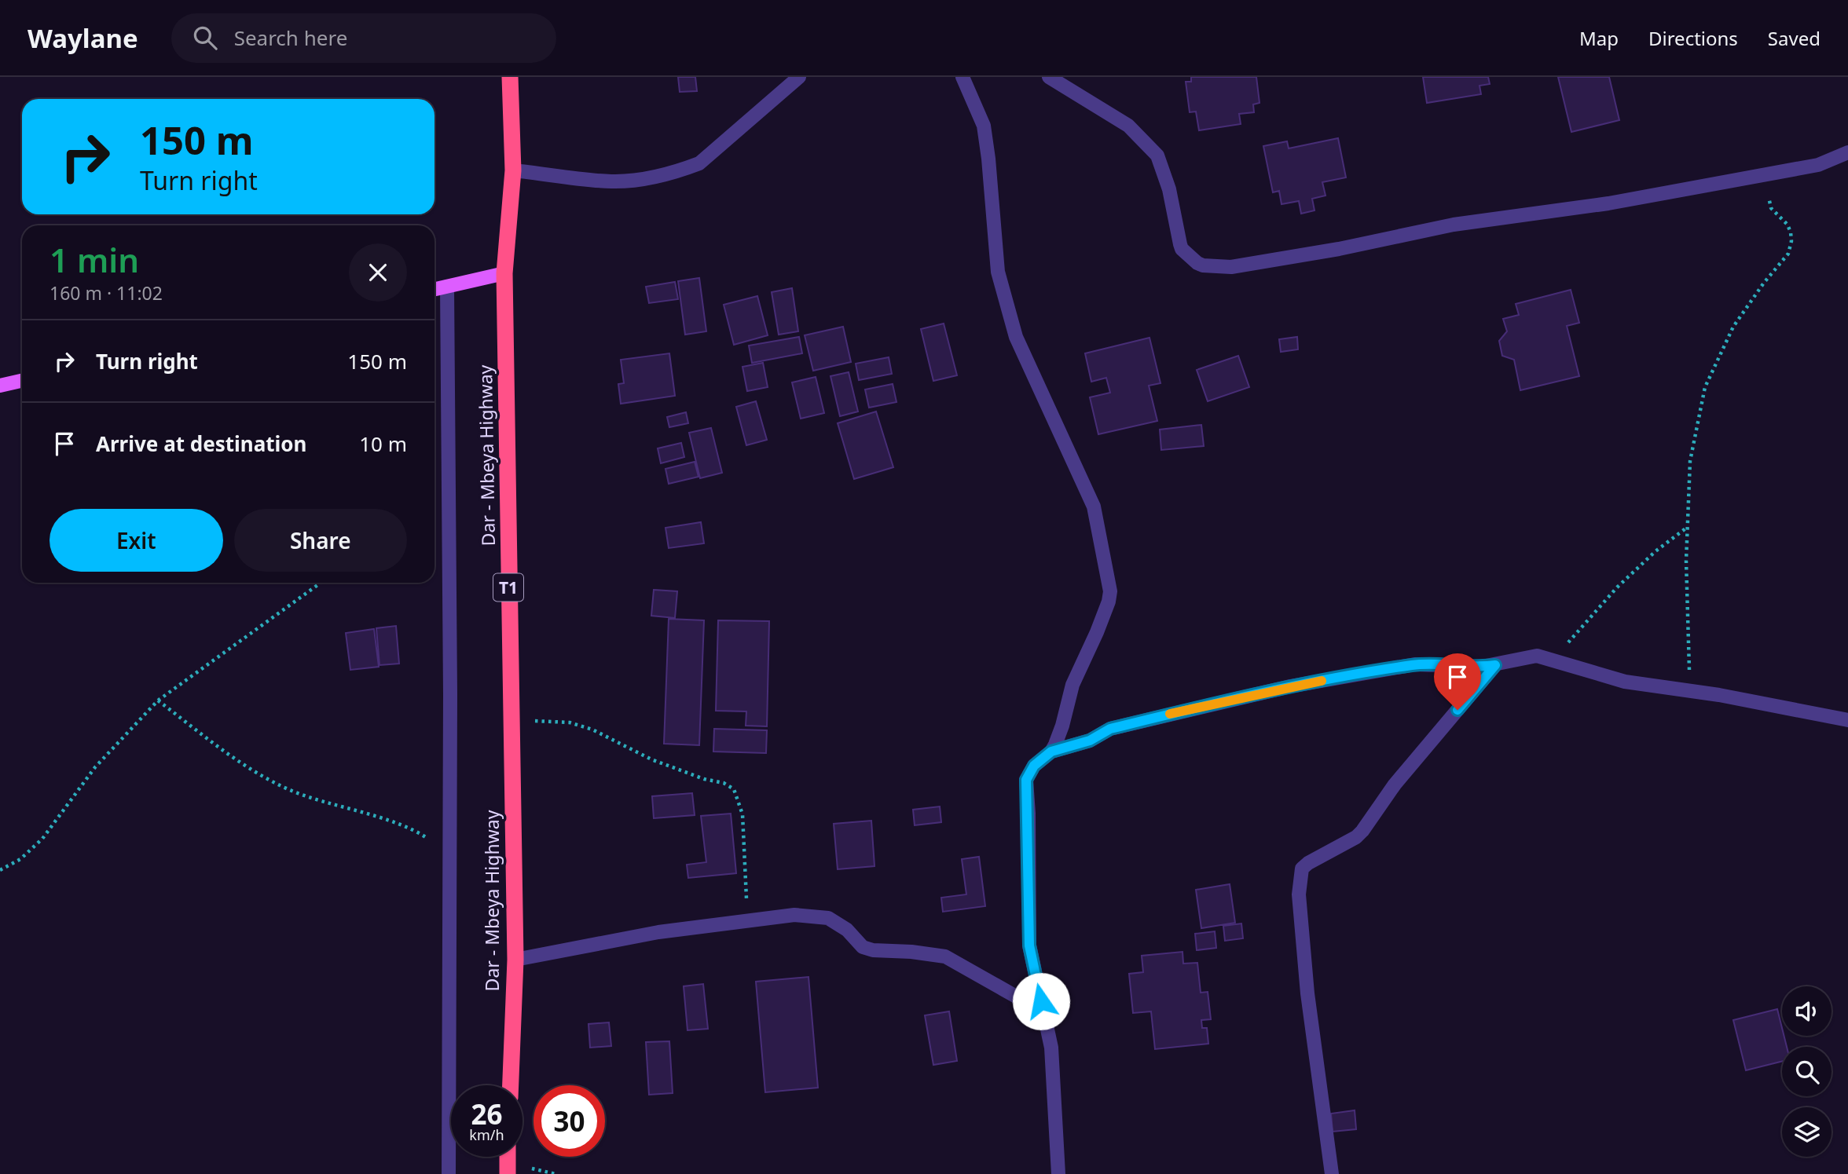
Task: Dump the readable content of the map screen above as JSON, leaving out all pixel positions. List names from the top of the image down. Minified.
{"streets":{"highway":["Dar - Mbeya Highway","T1"]},"page":{"header":"Waylane","search":"Search here","nav":["Map","Directions","Saved"],"turn":["150 m","Turn right"],"heading":["1 min","160 m · 11:02"],"list":[{"name":"Turn right","value":"150 m"},{"name":"Arrive at destination","value":"10 m"}],"buttons":["Exit","Share"],"speed":"26 km/h","limit":"30"}}
